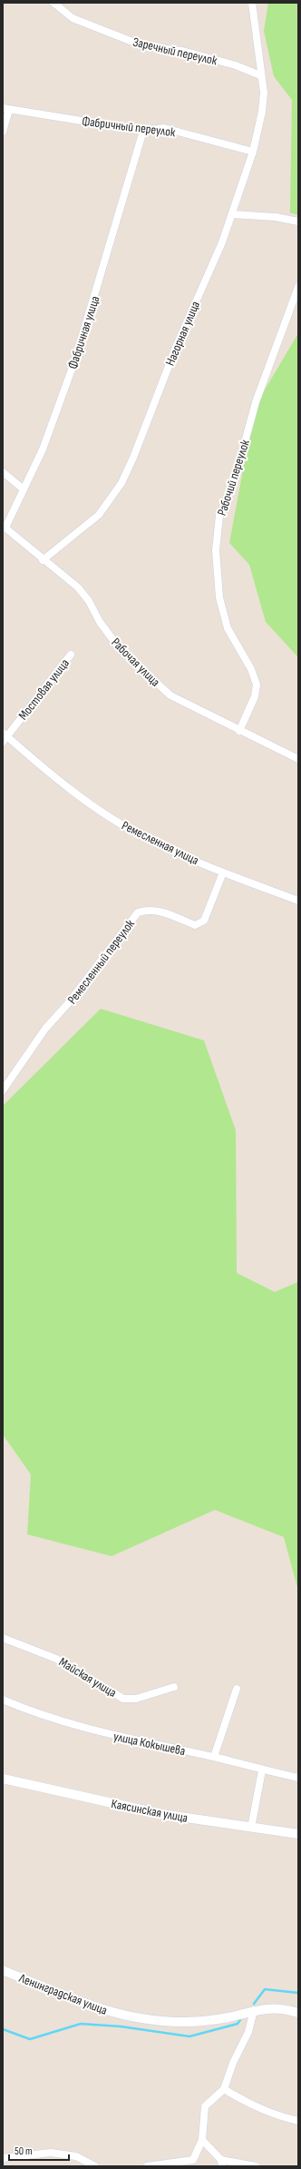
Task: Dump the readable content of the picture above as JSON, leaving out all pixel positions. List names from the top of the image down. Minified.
{"streets":{"street":["Заречный переулок","Фабричный переулок","Фабричная улица","Нагорная улица","Рабочий переулок","Рабочая улица","Мостовая улица","Ремесленная улица","Ремесленный переулок","Майская улица","улица Кокышева","Каясинская улица","Ленинградская улица"]},"crossings":[["Заречный переулок","Нагорная улица"],["Фабричный переулок","Фабричная улица"],["Фабричный переулок","Нагорная улица"],["Фабричная улица","Рабочая улица"],["Нагорная улица","Рабочая улица"],["Рабочий переулок","Рабочая улица"],["Мостовая улица","Ремесленная улица"],["Ремесленная улица","Ремесленный переулок"]],"scale_bar":"50 m"}
